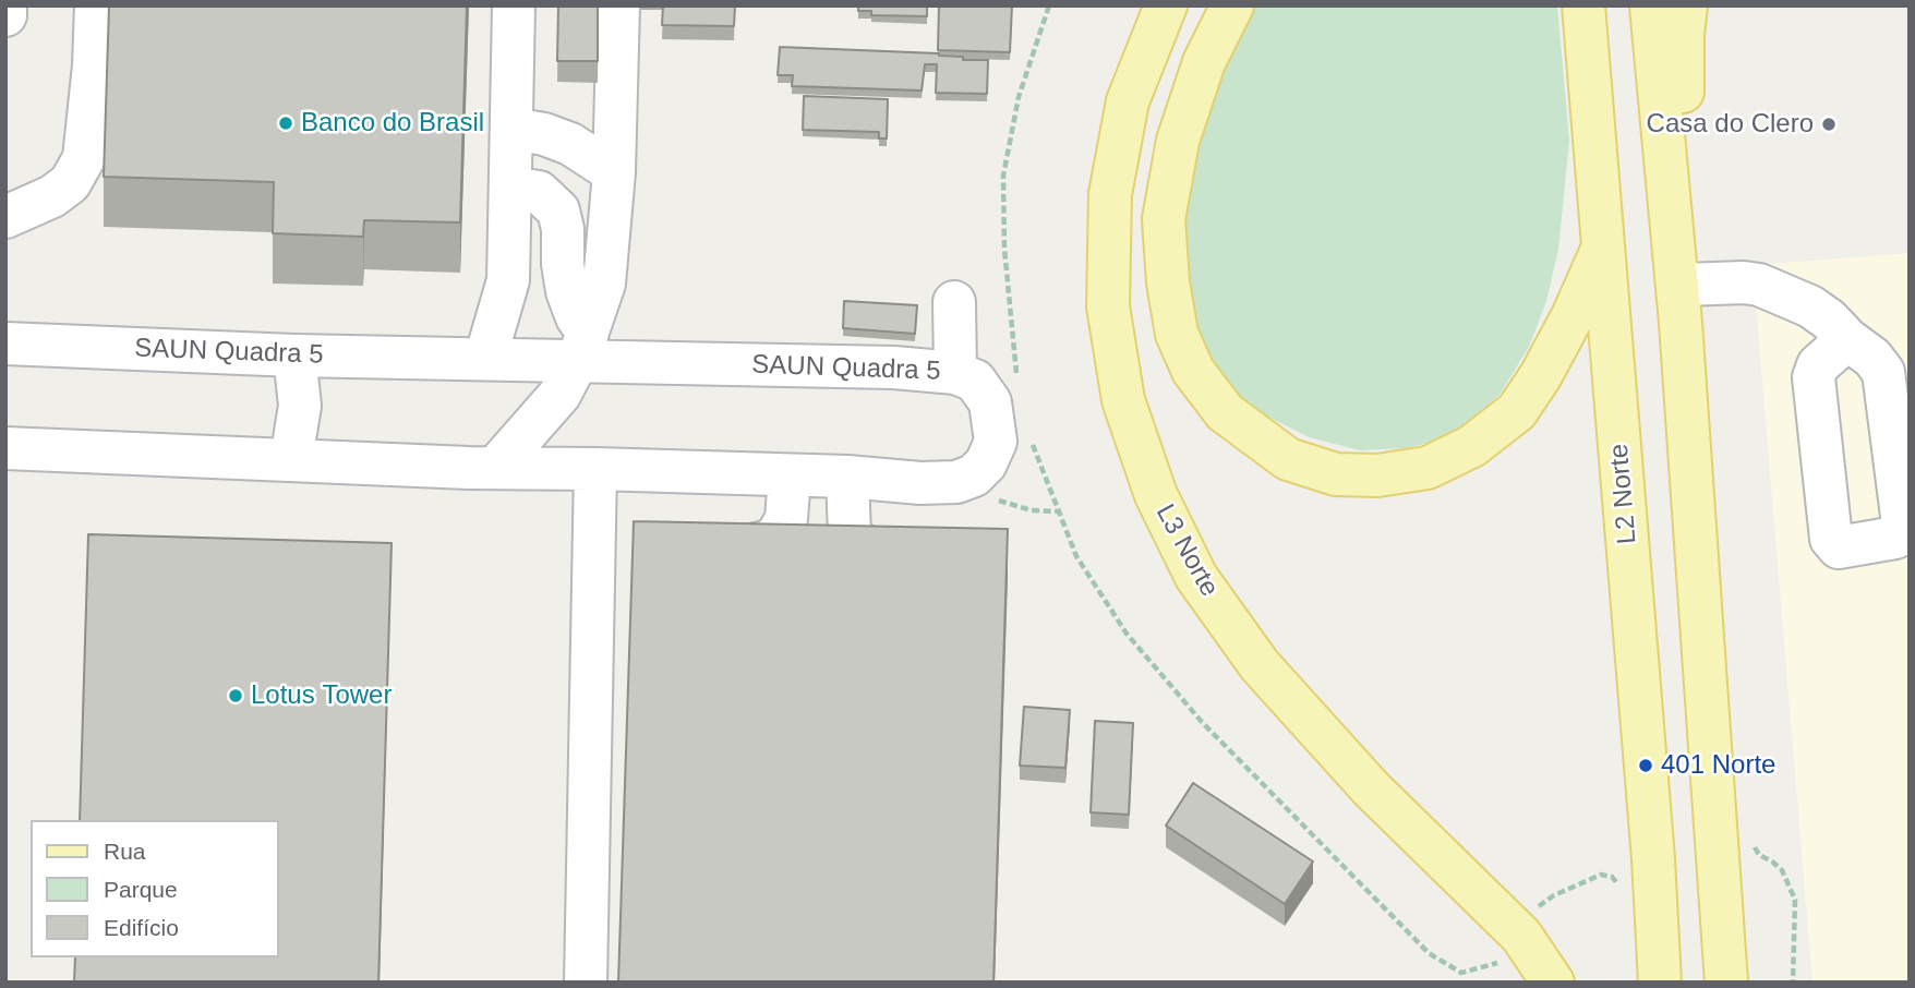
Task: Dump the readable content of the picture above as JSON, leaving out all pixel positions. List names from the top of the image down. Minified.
{"streets":{"main road":["L2 Norte","L3 Norte"],"street":["SAUN Quadra 5"]},"places":["Banco do Brasil","Casa do Clero","Lotus Tower","401 Norte"],"legend":["Rua","Parque","Edifício"]}
